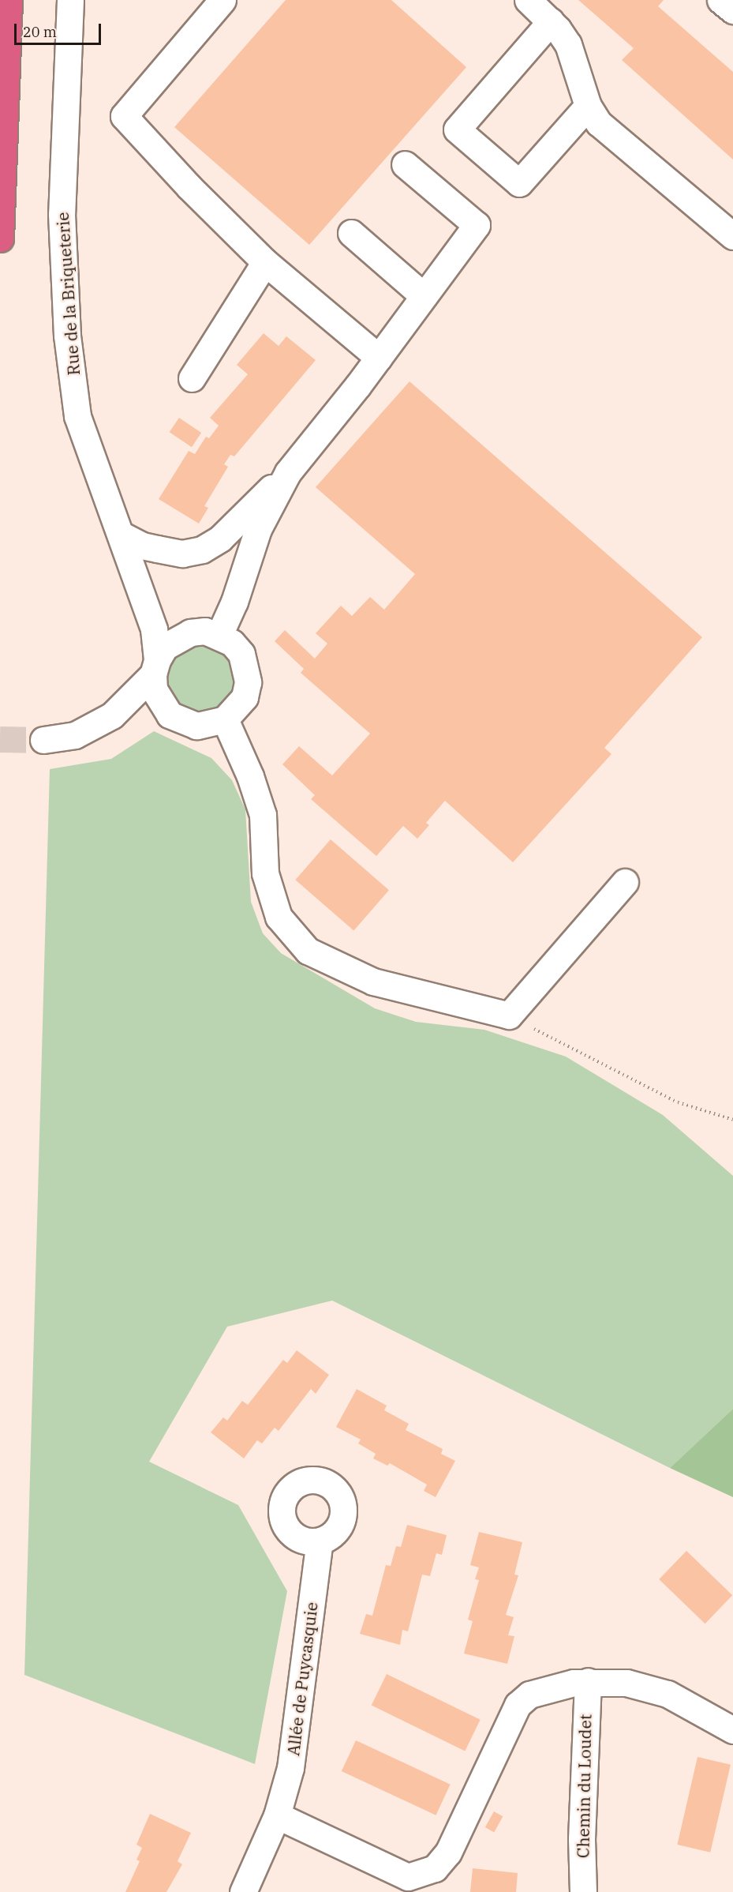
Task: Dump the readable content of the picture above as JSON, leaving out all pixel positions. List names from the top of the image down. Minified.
{"streets":{"street":["Rue de la Briqueterie","Allée de Puycasquie","Chemin du Loudet"]},"scale_bar":"20 m"}
